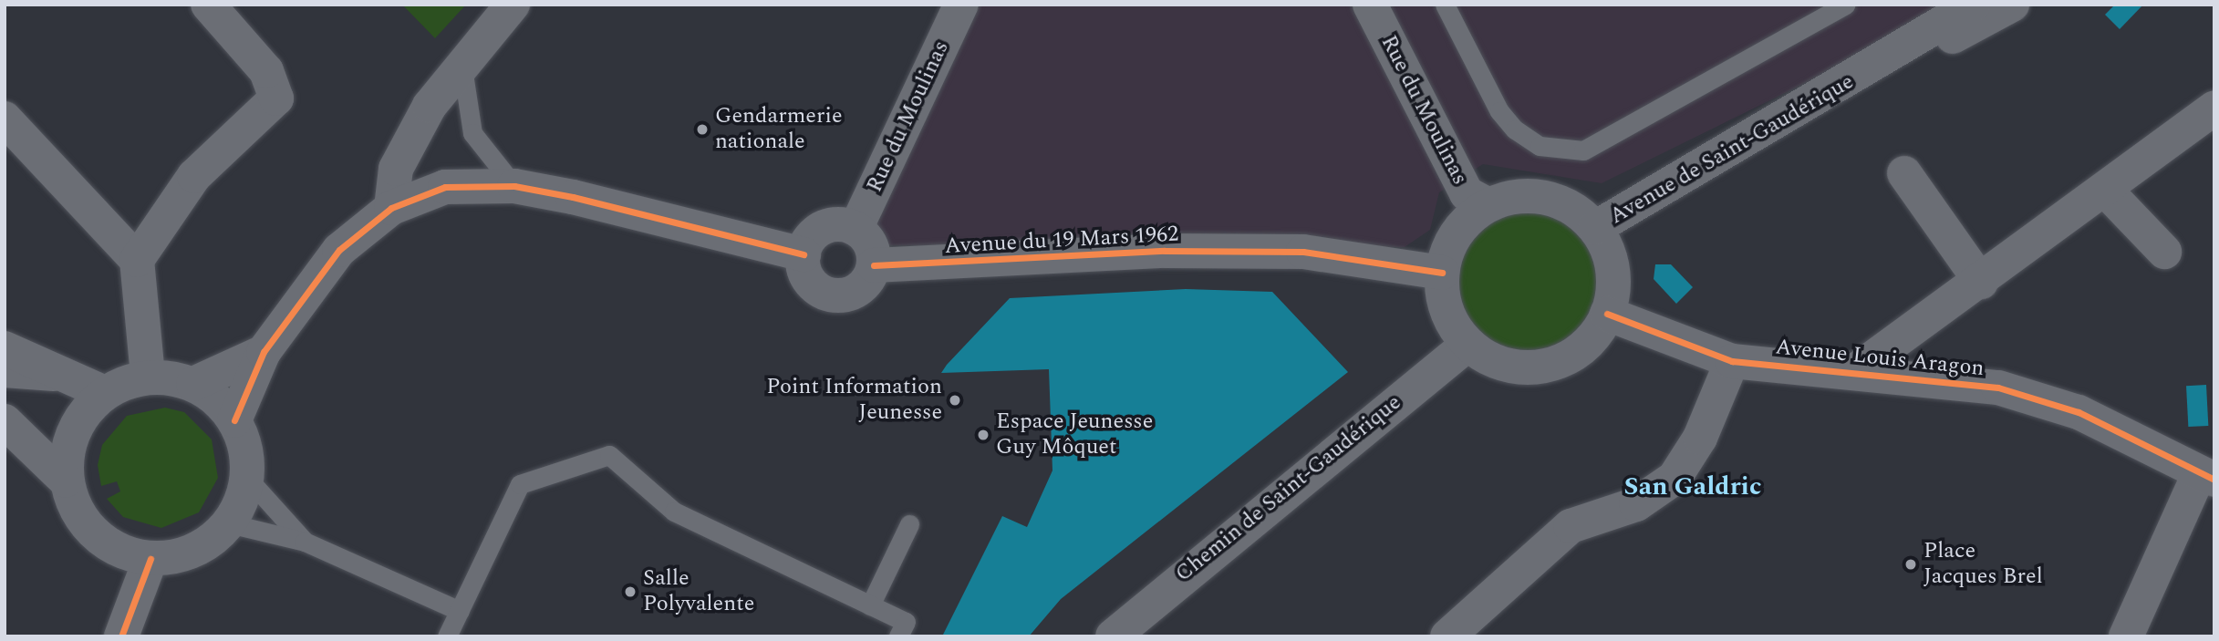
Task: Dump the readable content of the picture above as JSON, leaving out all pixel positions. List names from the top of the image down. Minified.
{"streets":{"street":["Rue du Moulinas","Avenue de Saint-Gaudérique","Avenue du 19 Mars 1962","Avenue Louis Aragon","Chemin de Saint-Gaudérique"]},"crossings":[["Rue du Moulinas","Avenue de Saint-Gaudérique"],["Rue du Moulinas","Avenue du 19 Mars 1962"],["Rue du Moulinas","Avenue Louis Aragon"],["Rue du Moulinas","Chemin de Saint-Gaudérique"],["Avenue de Saint-Gaudérique","Avenue du 19 Mars 1962"],["Avenue de Saint-Gaudérique","Avenue Louis Aragon"],["Avenue de Saint-Gaudérique","Chemin de Saint-Gaudérique"],["Avenue du 19 Mars 1962","Avenue Louis Aragon"],["Avenue du 19 Mars 1962","Chemin de Saint-Gaudérique"],["Avenue Louis Aragon","Chemin de Saint-Gaudérique"]],"districts":["San Galdric"],"places":["Gendarmerie nationale","Point Information Jeunesse","Espace Jeunesse Guy Môquet","Place Jacques Brel","Salle Polyvalente"]}
